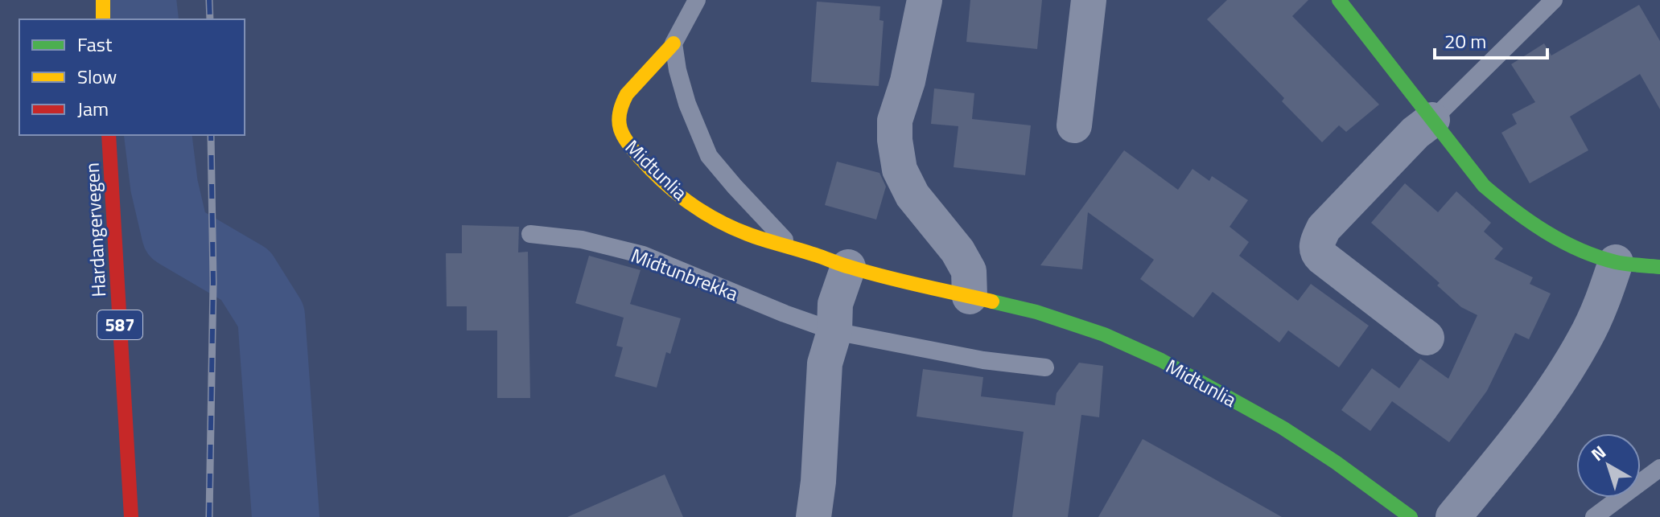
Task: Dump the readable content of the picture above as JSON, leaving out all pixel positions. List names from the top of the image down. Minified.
{"streets":{"street":["Midtunlia","Hardangervegen","587"],"lane":["Midtunbrekka"]},"legend":["Fast","Slow","Jam"],"scale_bar":"20 m","north":"top left"}
